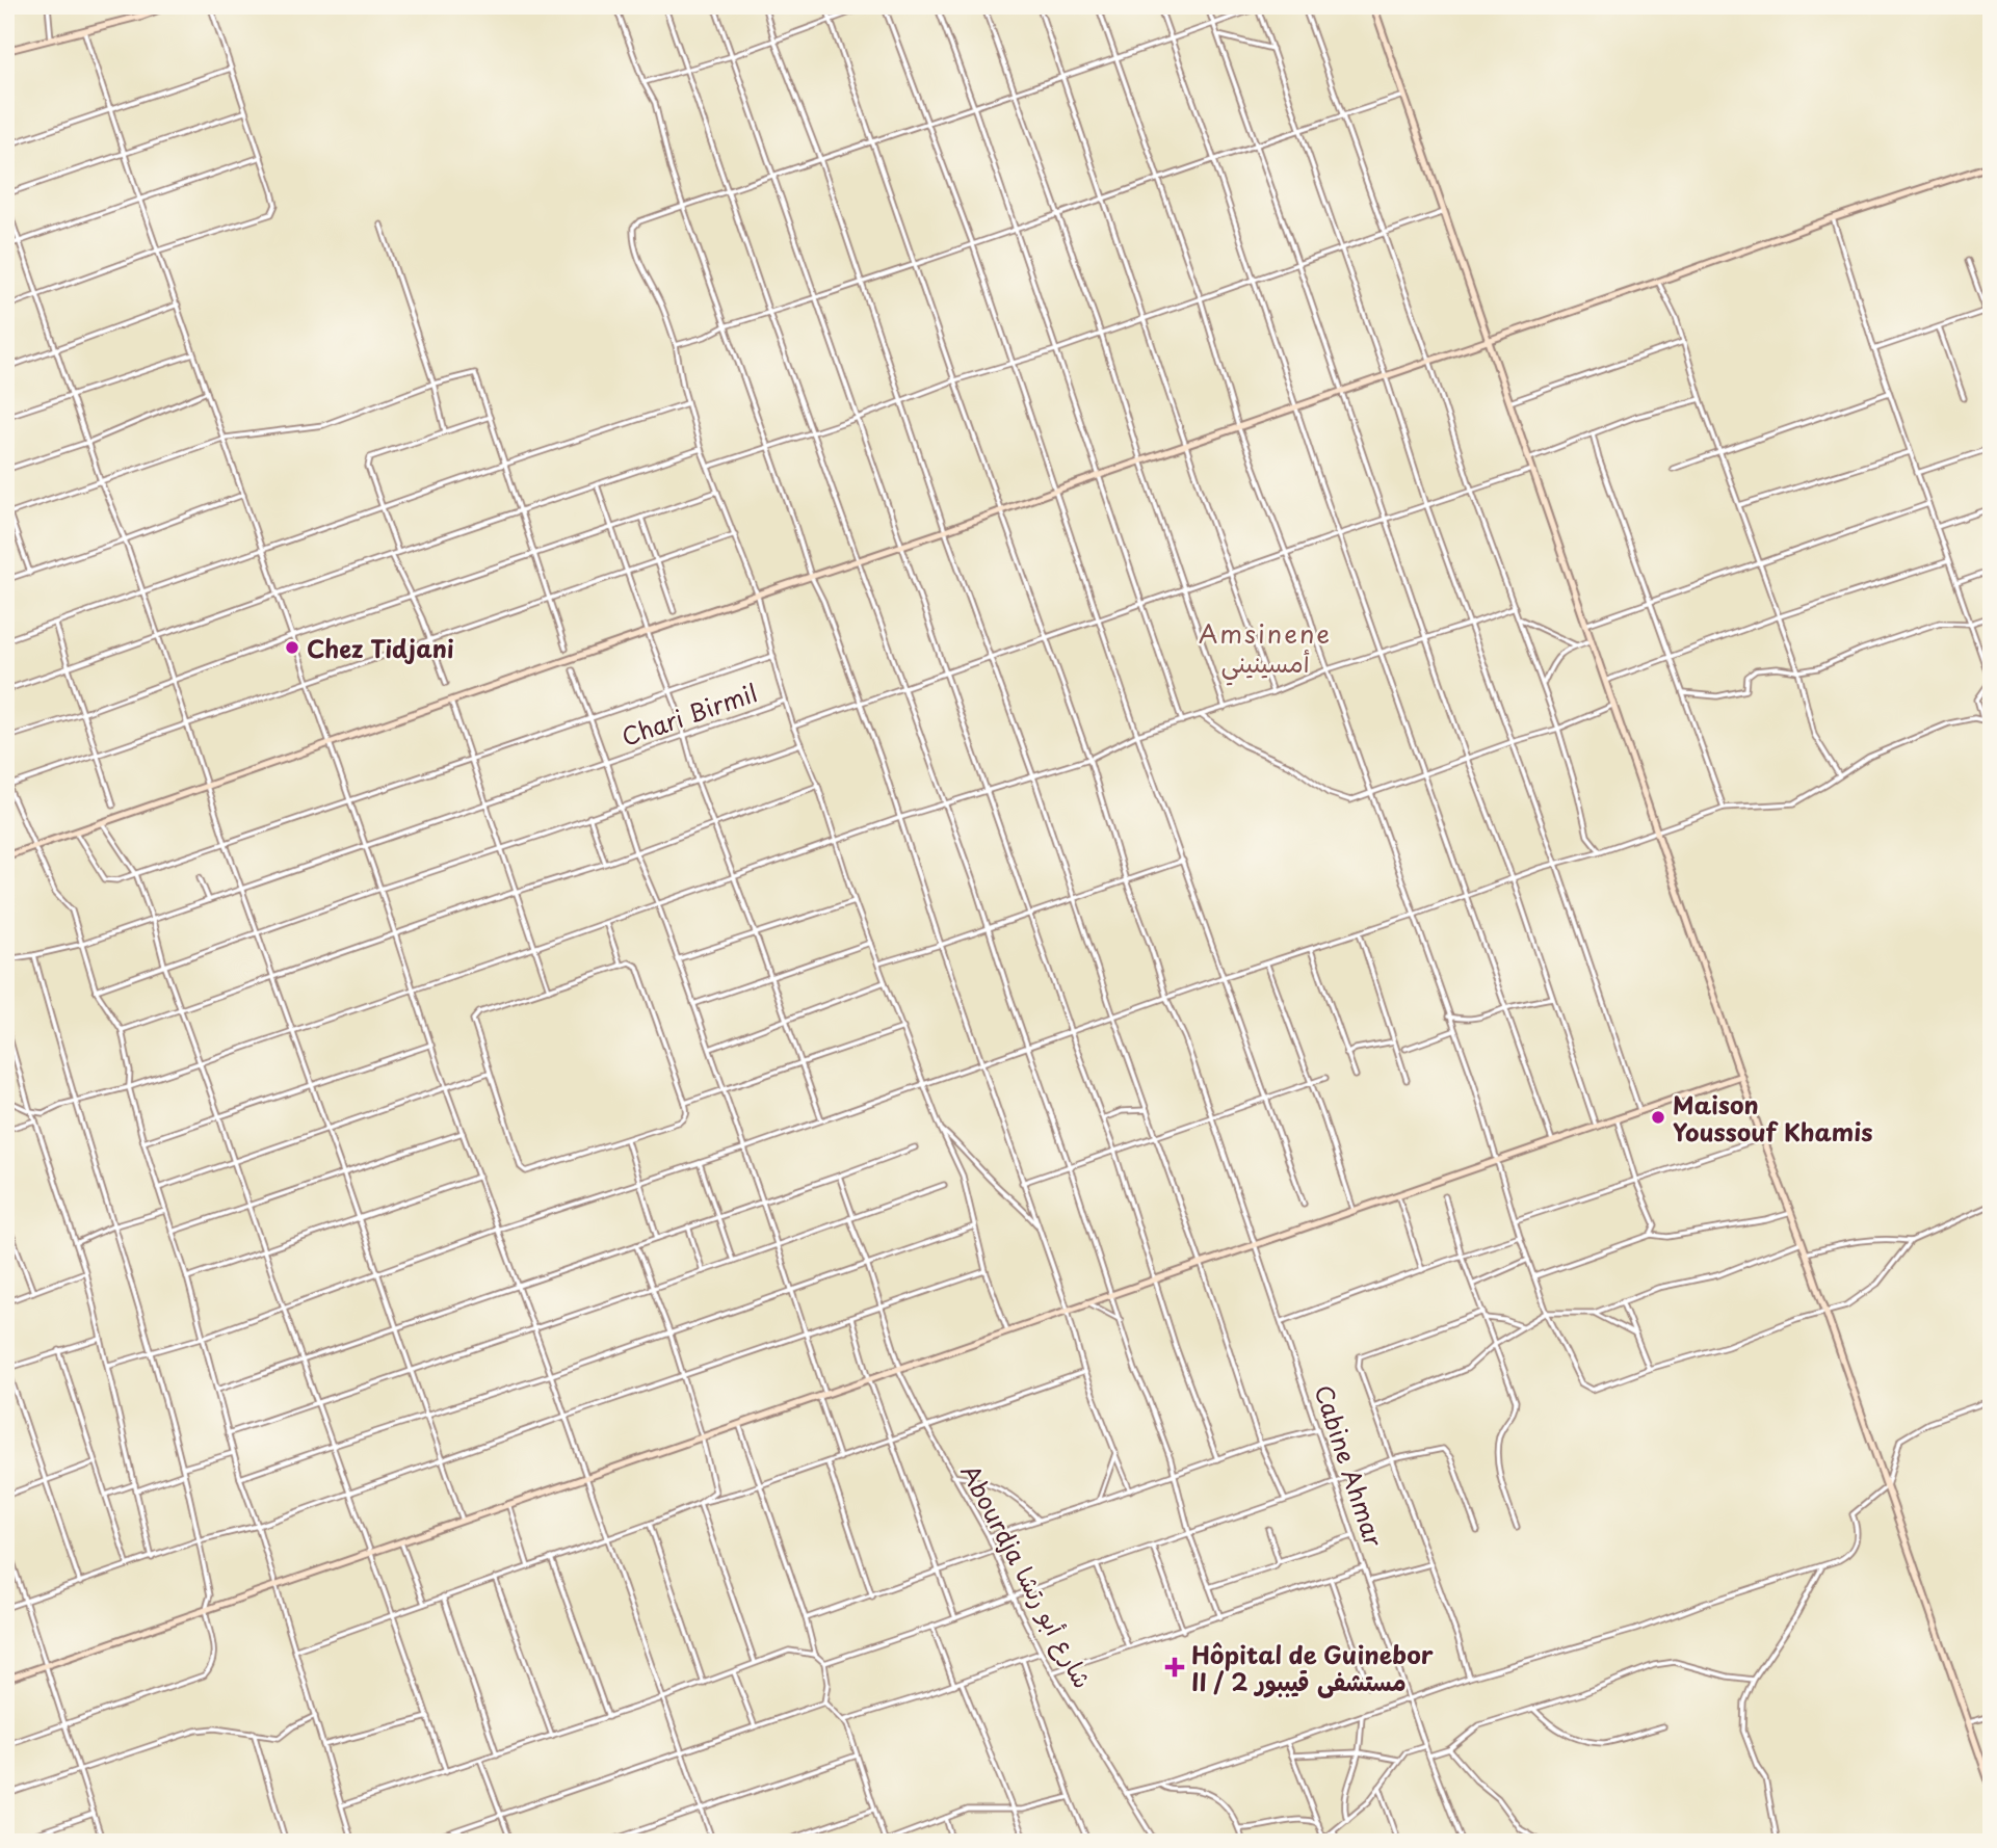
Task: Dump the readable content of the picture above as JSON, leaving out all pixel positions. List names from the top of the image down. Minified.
{"streets":{"street":["Chari Birmil","Cabine Ahmar","Abourdja شارع أبو رتشا"]},"districts":["Amsinene أمسينيني"],"places":{"other":["Chez Tidjani","Maison Youssouf Khamis"],"health":["Hôpital de Guinebor II / مستشفى قيببور 2"]}}
